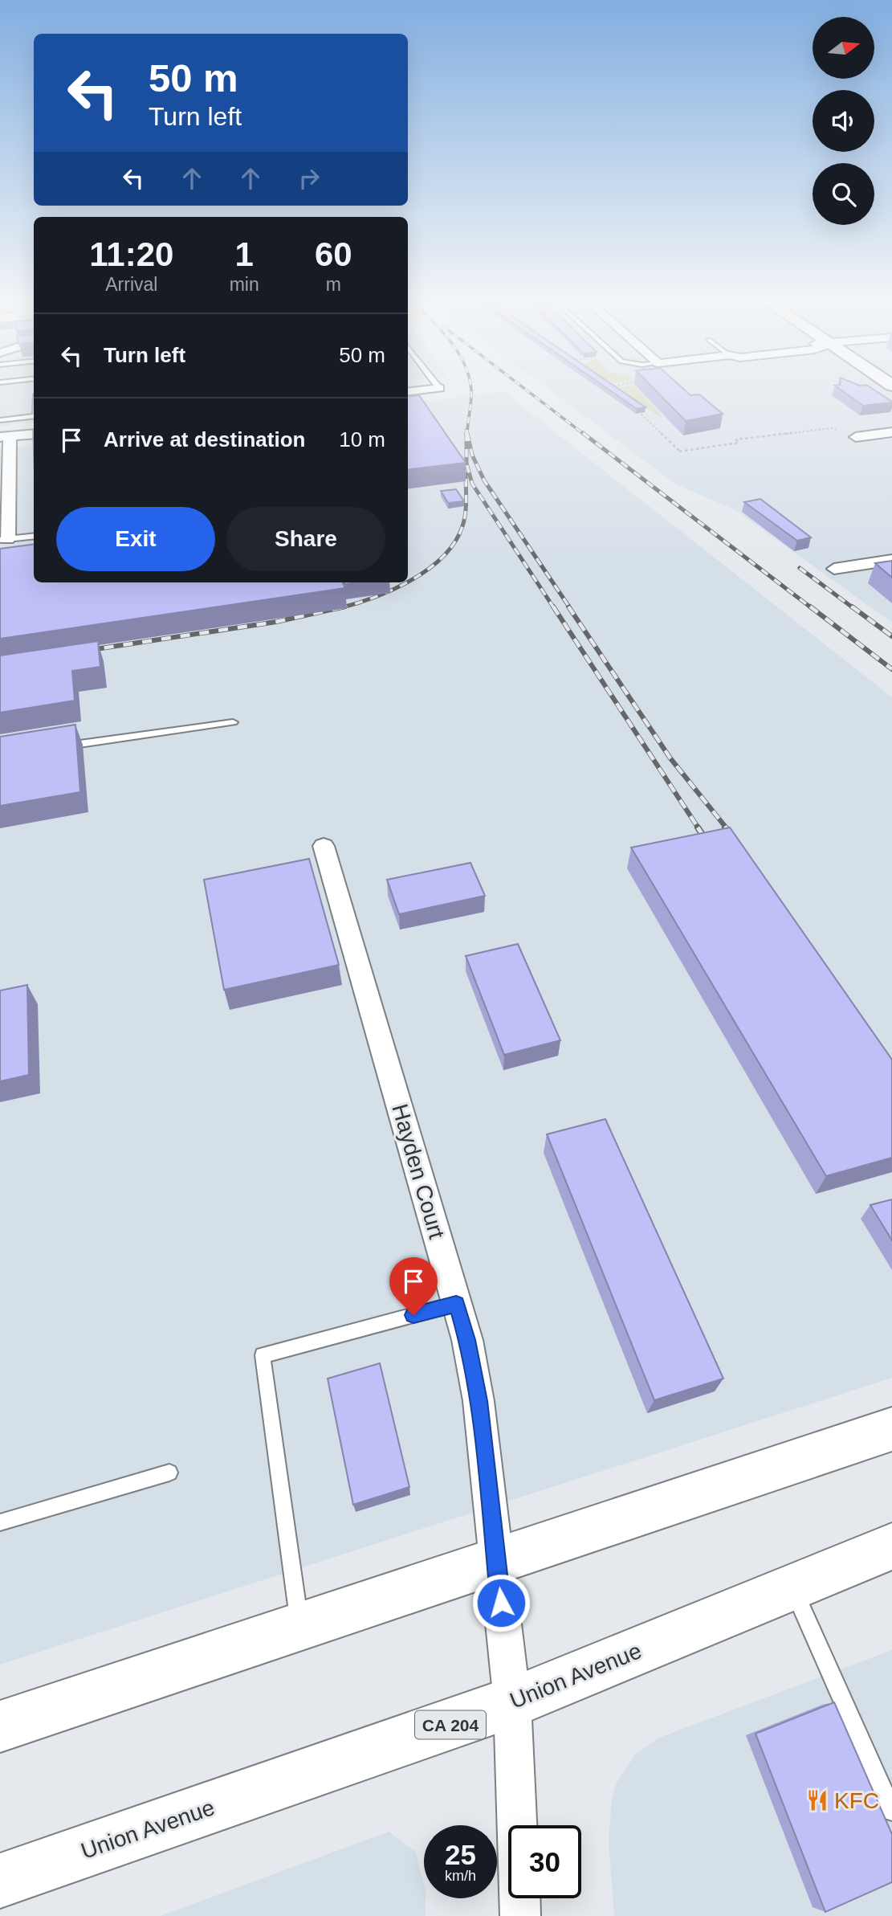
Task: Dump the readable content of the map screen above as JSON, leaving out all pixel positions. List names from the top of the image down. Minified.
{"streets":{"main road":["Union Avenue","CA 204"],"street":["Hayden Court"]},"crossings":[["Hayden Court","Union Avenue"]],"places":{"restaurant":["KFC"]},"north":"right","page":{"turn":["50 m","Turn left"],"eta":["11:20","Arrival","1","min","60","m"],"list":[{"name":"Turn left","value":"50 m"},{"name":"Arrive at destination","value":"10 m"}],"buttons":["Exit","Share"],"speed":"25 km/h","limit":"30"}}
